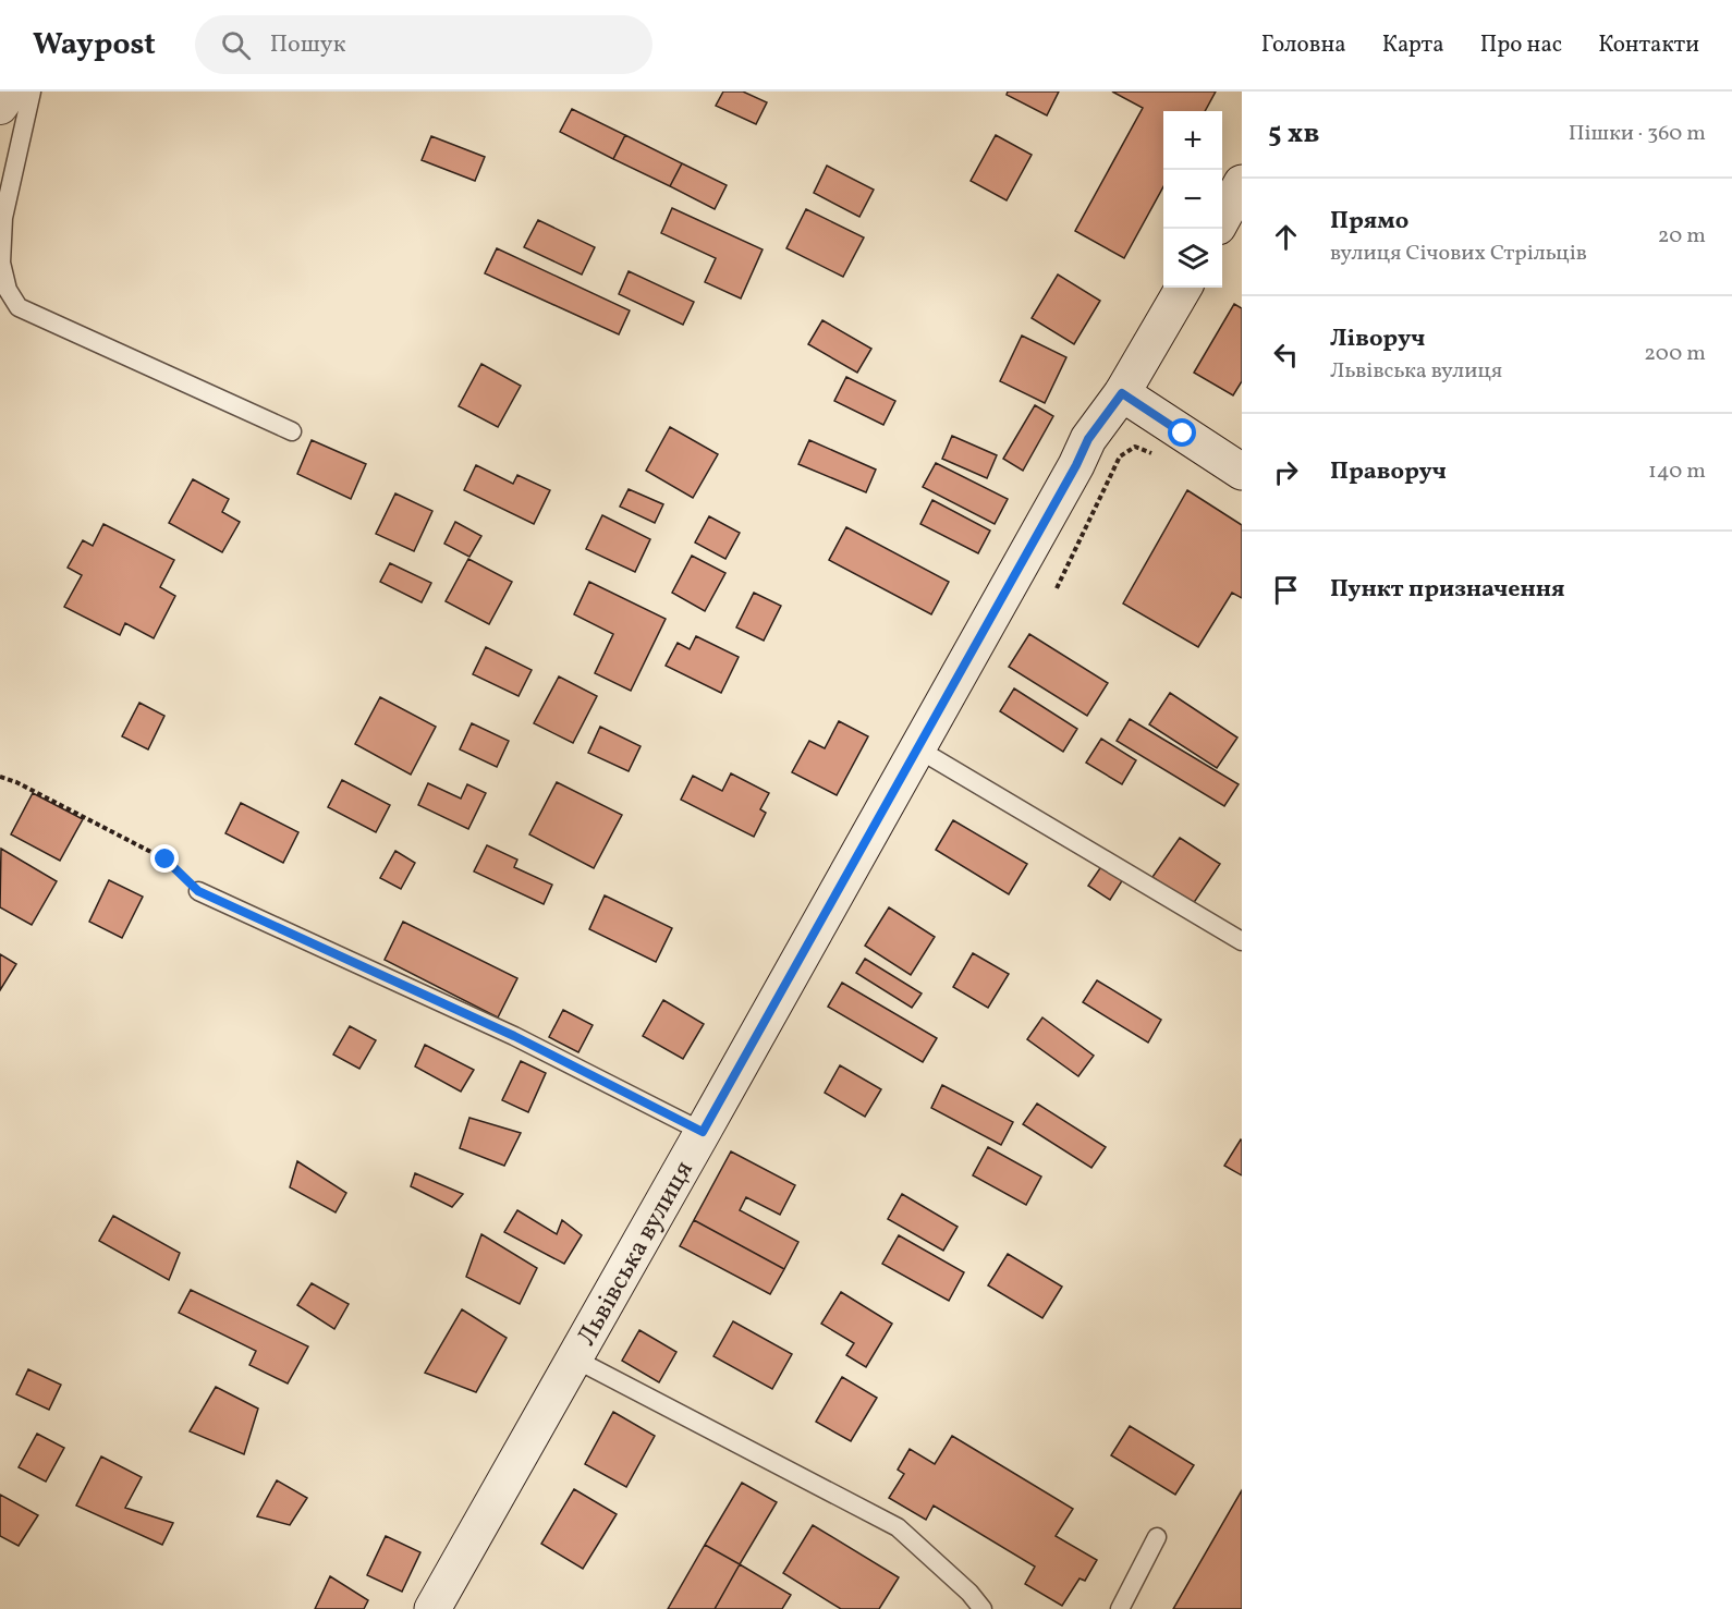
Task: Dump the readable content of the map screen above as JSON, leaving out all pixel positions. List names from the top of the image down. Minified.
{"streets":{"main road":["Львівська вулиця"]},"page":{"header":"Waypost","search":"Пошук","nav":["Головна","Карта","Про нас","Контакти"],"heading":["5 хв","Пішки · 360 m"],"map_buttons":["+","−"],"list":[["Прямо","вулиця Січових Стрільців","20 m"],["Ліворуч","Львівська вулиця","200 m"],["Праворуч","140 m"],"Пункт призначення"]}}
